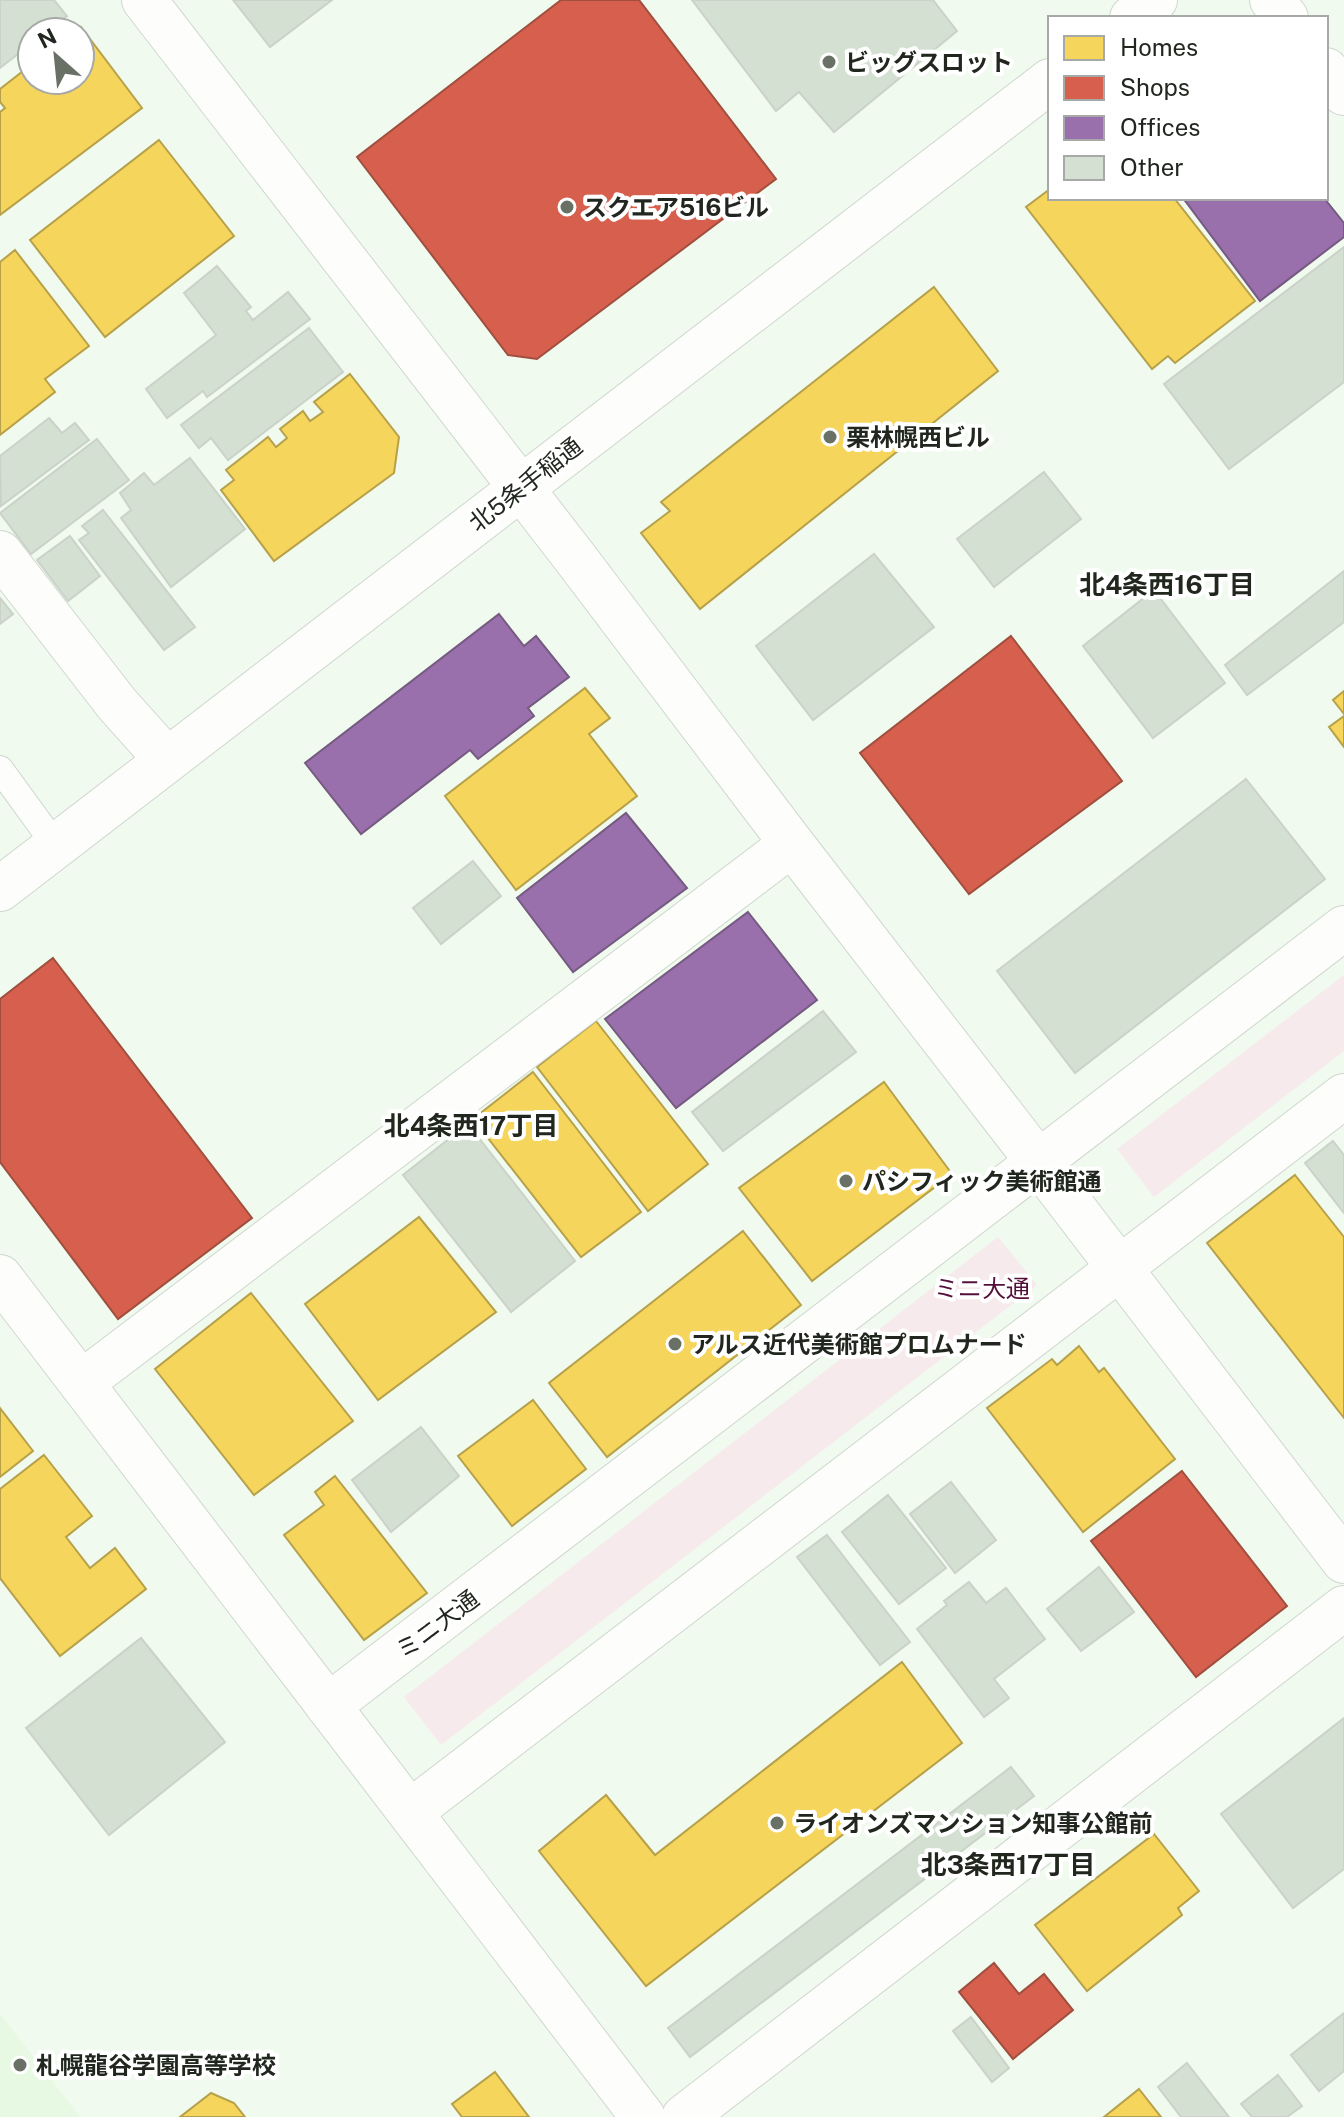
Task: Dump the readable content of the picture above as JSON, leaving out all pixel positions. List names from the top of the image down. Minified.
{"streets":{"street":["北5条手稲通","ミニ大通"]},"districts":["北4条西16丁目","北4条西17丁目","北3条西17丁目"],"parks":["ミニ大通"],"places":["ビッグスロット","スクエア516ビル","栗林幌西ビル","パシフィック美術館通","アルス近代美術館プロムナード","ライオンズマンション知事公館前","札幌龍谷学園高等学校"],"legend":["Homes","Shops","Offices","Other"],"north":"top left"}
